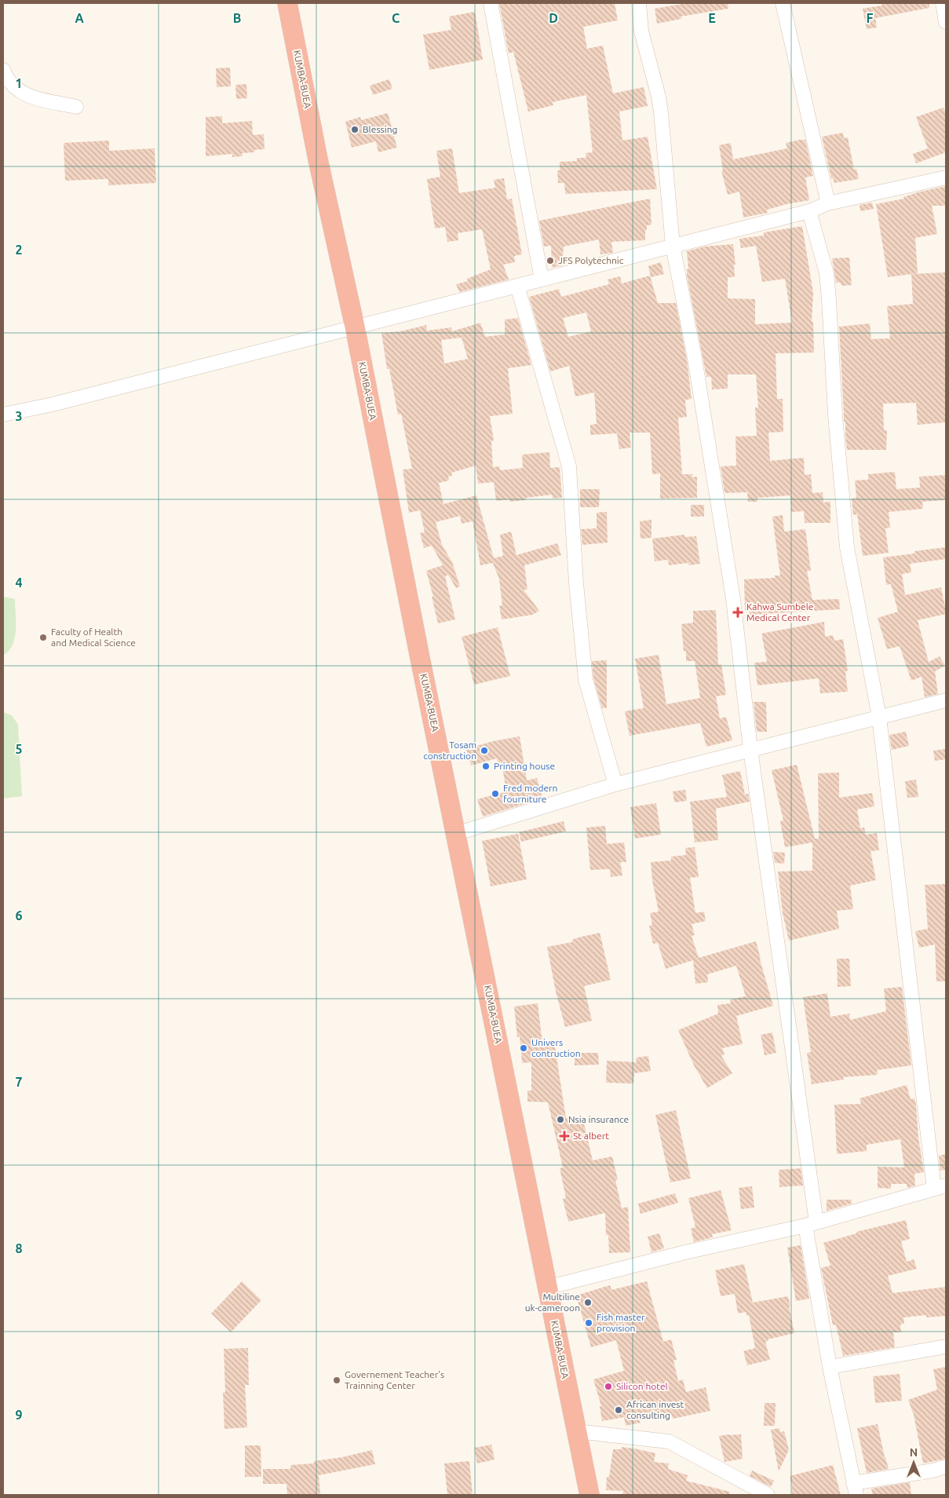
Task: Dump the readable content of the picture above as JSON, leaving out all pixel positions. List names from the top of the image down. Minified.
{"streets":{"highway":["KUMBA-BUEA"]},"places":{"other":["Blessing","JFS Polytechnic","Faculty of Health and Medical Science","Tosam construction","Printing house","Fred modern fourniture","Univers contruction","Nsia insurance","Multiline uk-cameroon","Fish master provision","Governement Teacher's Trainning Center","Silicon hotel","African invest consulting"],"health":["Kahwa Sumbele Medical Center","St albert"]},"north":"top","grid":{"columns":["A","B","C","D","E","F"],"rows":["1","2","3","4","5","6","7","8","9"]}}
